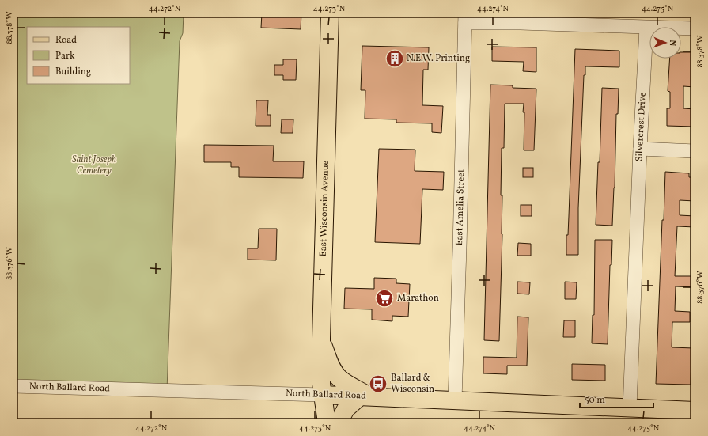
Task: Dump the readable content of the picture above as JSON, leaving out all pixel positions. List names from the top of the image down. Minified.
{"streets":{"main road":["East Wisconsin Avenue","North Ballard Road"],"street":["Silvercrest Drive","East Amelia Street"]},"crossings":[["Silvercrest Drive","North Ballard Road"],["East Amelia Street","North Ballard Road"],["East Wisconsin Avenue","North Ballard Road"]],"parks":["Saint Joseph Cemetery"],"places":{"building":["N.E.W. Printing"],"supermarket":["Marathon"],"bus stop":["Ballard & Wisconsin"]},"legend":["Road","Park","Building"],"scale_bar":"50 m","north":"right","coordinates":["44.272°N","44.273°N","44.274°N","44.275°N","88.378°W","88.376°W"]}
